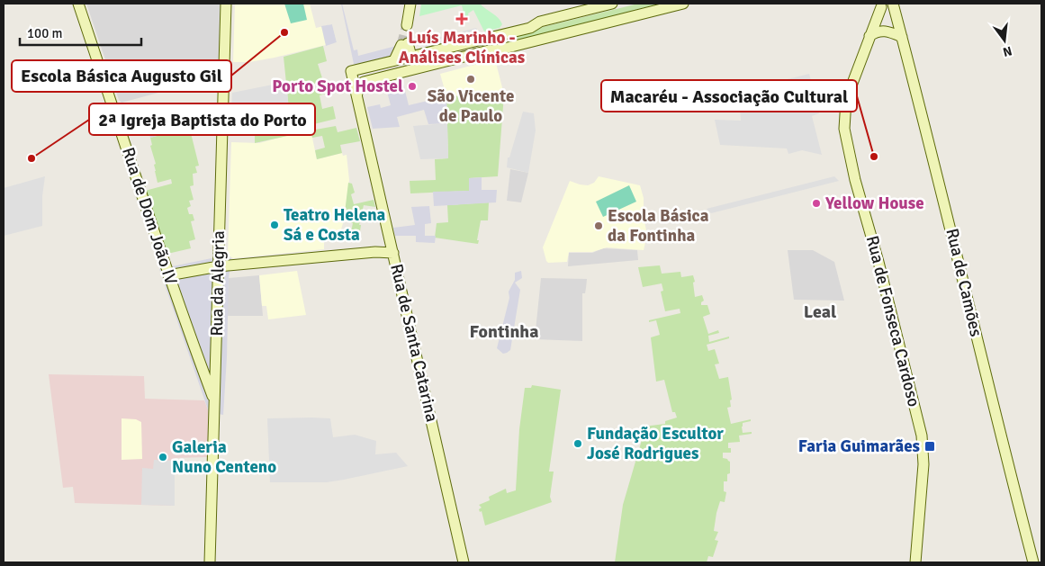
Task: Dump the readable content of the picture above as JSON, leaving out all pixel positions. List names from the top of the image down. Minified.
{"streets":{"main road":["Rua de Dom João IV","Rua de Camões","Rua da Alegria","Rua de Fonseca Cardoso","Rua de Santa Catarina"]},"crossings":[["Rua de Dom João IV","Rua da Alegria"]],"districts":["Leal","Fontinha"],"places":{"health":["Luís Marinho - Análises Clínicas"],"other":["Escola Básica Augusto Gil","São Vicente de Paulo","Porto Spot Hostel","Macaréu - Associação Cultural","2ª Igreja Baptista do Porto","Yellow House","Teatro Helena Sá e Costa","Escola Básica da Fontinha","Fundação Escultor José Rodrigues","Galeria Nuno Centeno"],"transit":["Faria Guimarães"]},"scale_bar":"100 m","north":"bottom"}
